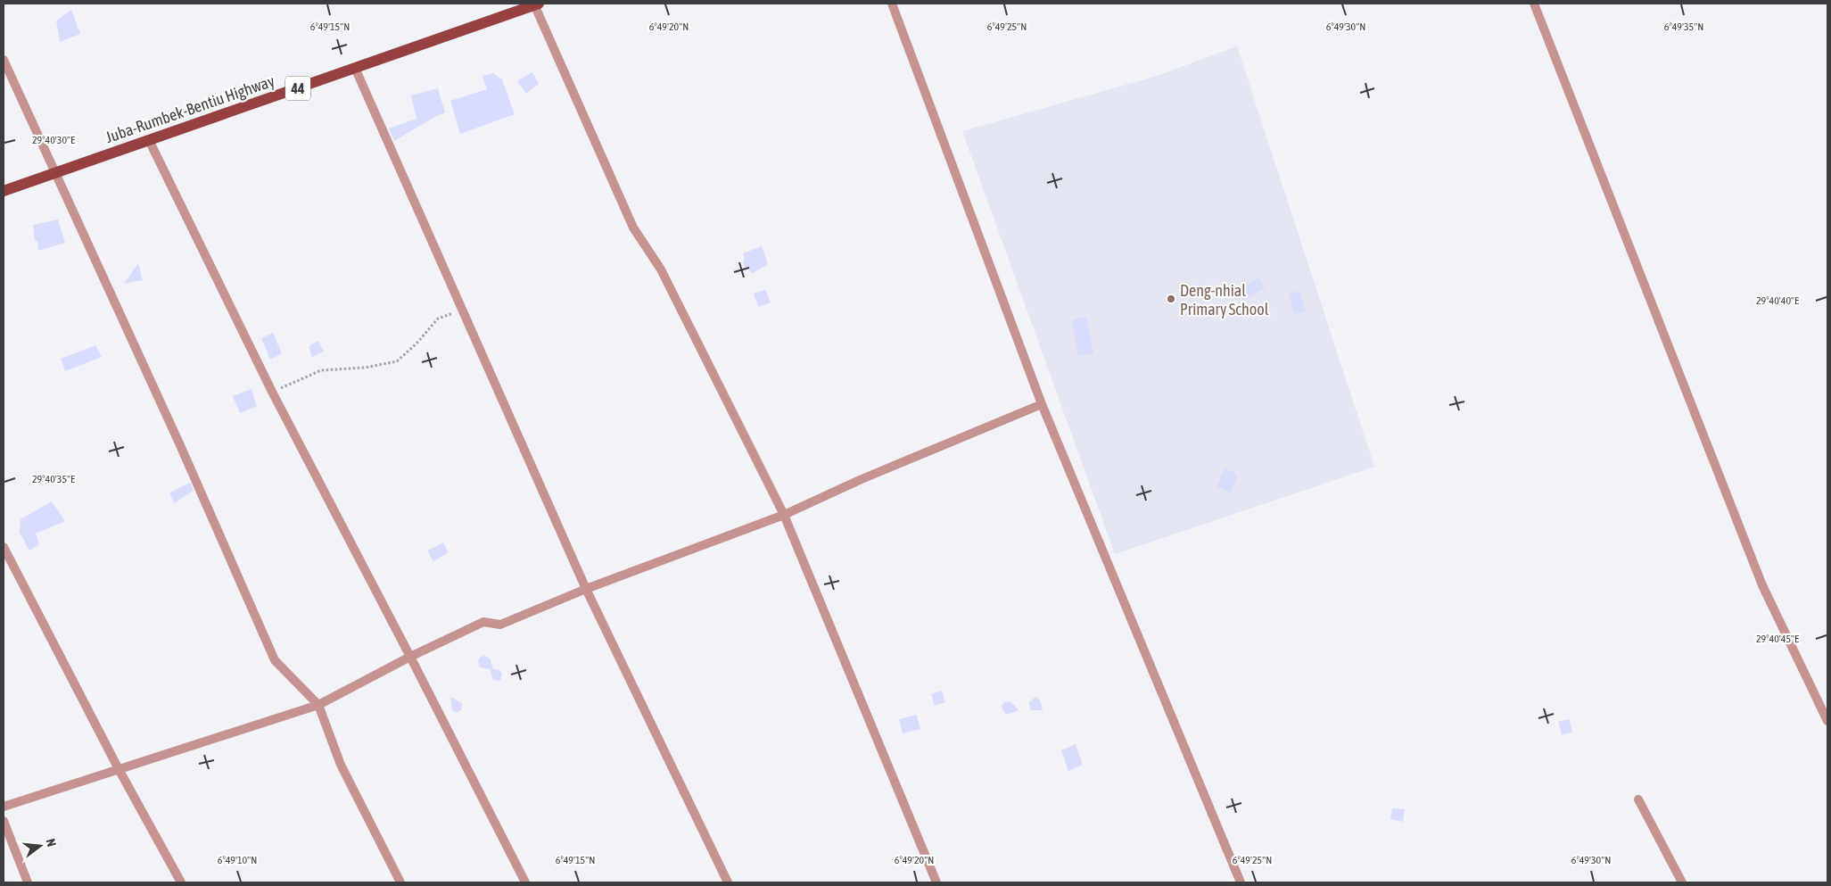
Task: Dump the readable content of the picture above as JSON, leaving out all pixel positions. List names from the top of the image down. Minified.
{"streets":{"main road":["44","Juba-Rumbek-Bentiu Highway"]},"places":["Deng-nhial Primary School"],"north":"right","coordinates":["6°49'15\"N","6°49'20\"N","6°49'25\"N","6°49'30\"N","6°49'35\"N","29°40'30\"E","29°40'40\"E","29°40'35\"E","29°40'45\"E","6°49'10\"N"]}
